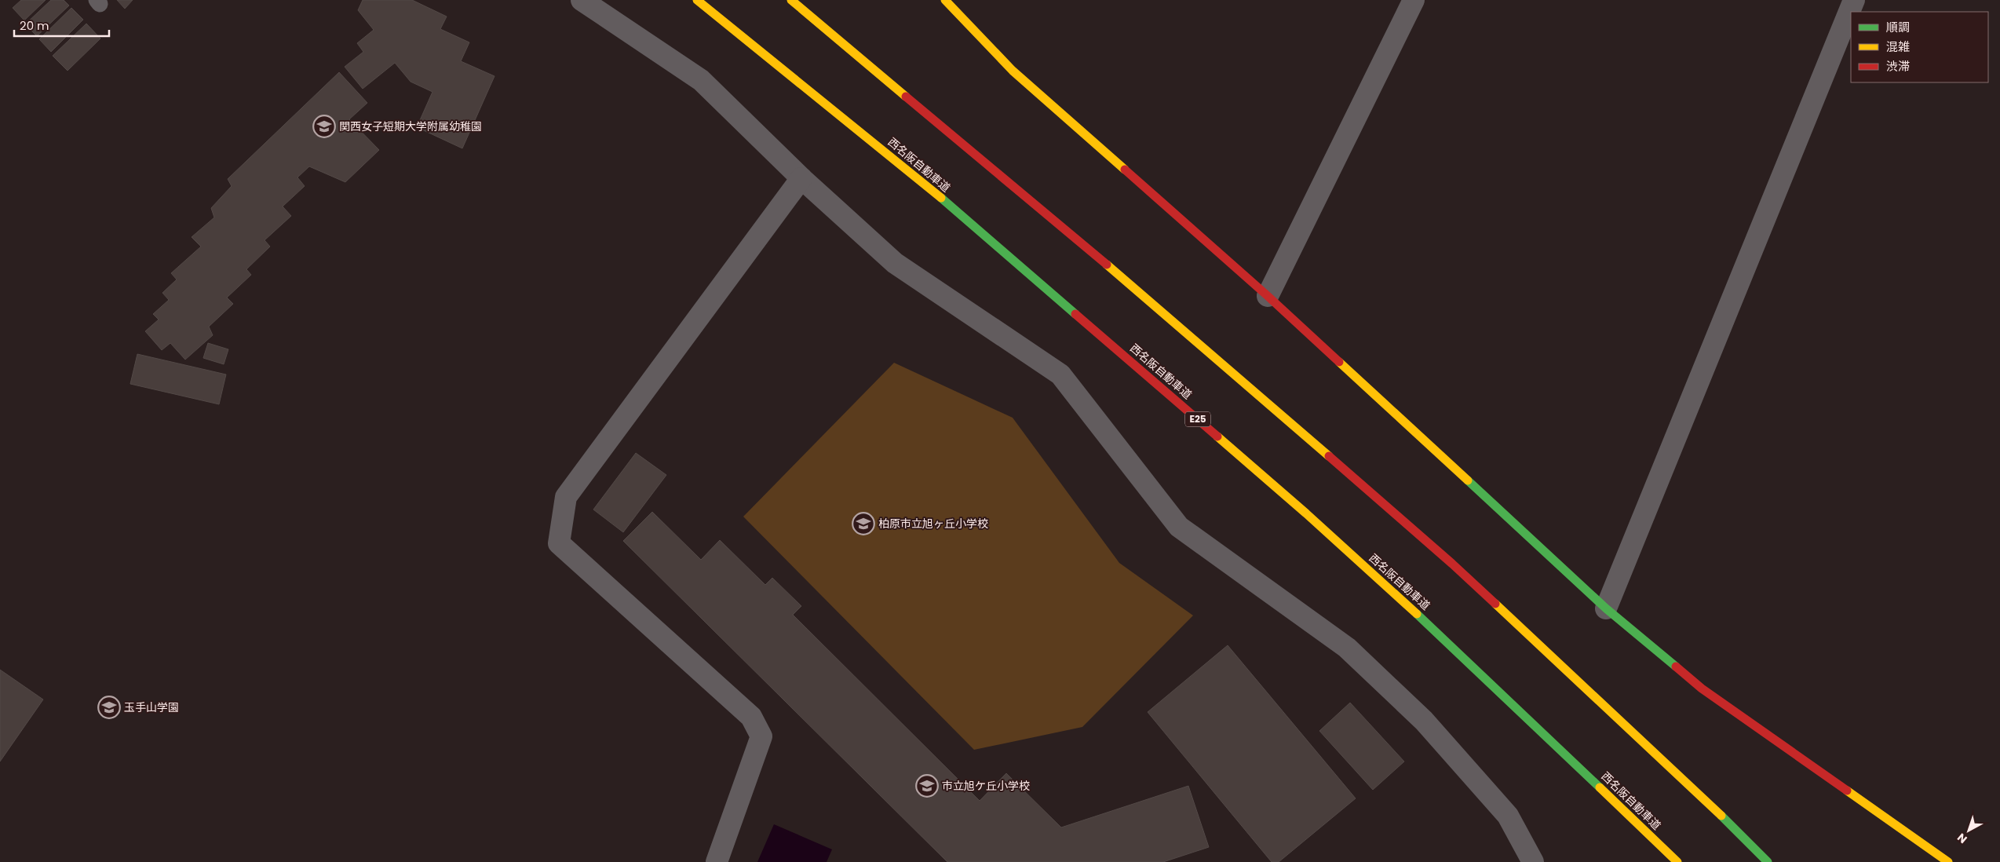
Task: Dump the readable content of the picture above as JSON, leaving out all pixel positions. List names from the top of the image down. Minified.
{"streets":{"main road":["西名阪自動車道","E25"]},"places":{"school or university":["関西女子短期大学附属幼稚園","柏原市立旭ヶ丘小学校","玉手山学園","市立旭ケ丘小学校"]},"legend":["順調","混雑","渋滞"],"scale_bar":"20 m","north":"bottom left"}
